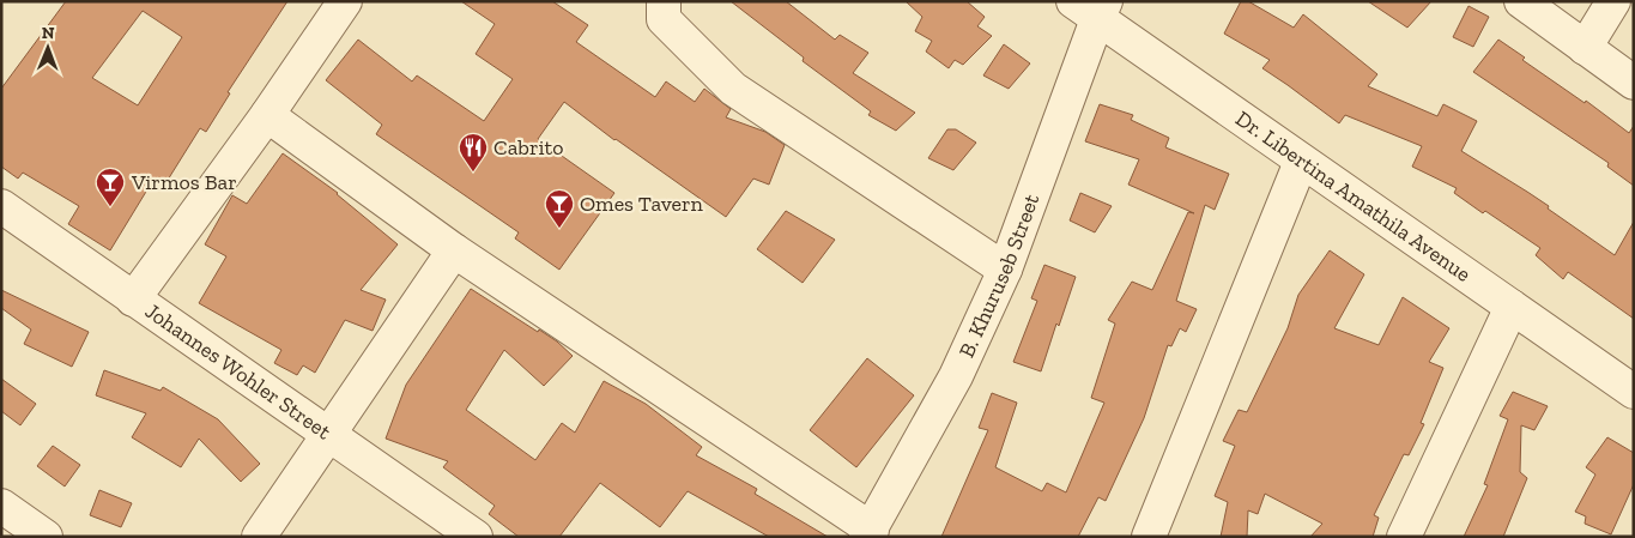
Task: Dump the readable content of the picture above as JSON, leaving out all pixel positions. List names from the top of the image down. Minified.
{"streets":{"street":["Dr. Libertina Amathila Avenue","B. Khuruseb Street","Johannes Wohler Street"]},"crossings":[["Dr. Libertina Amathila Avenue","B. Khuruseb Street"]],"places":{"restaurant":["Cabrito"],"bar":["Virmos Bar","Omes Tavern"]},"north":"top"}
